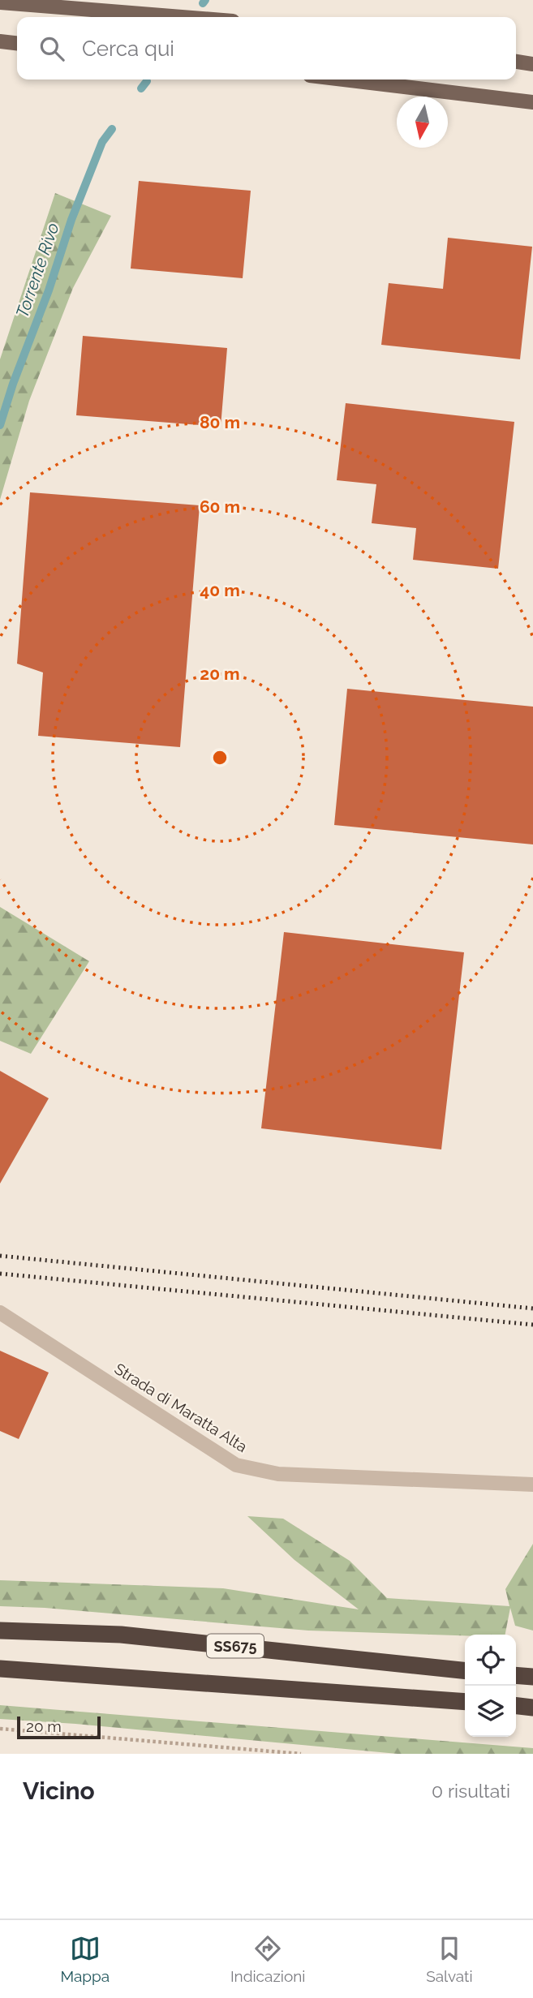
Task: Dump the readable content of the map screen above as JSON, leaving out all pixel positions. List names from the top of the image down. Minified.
{"streets":{"highway":["SS675"],"street":["Strada di Maratta Alta"]},"water":["Torrente Rivo"],"scale_bar":"20 m","north":"bottom","page":{"search":"Cerca qui","scale":"20 m","heading":["Vicino","0 risultati"],"nav":["Mappa","Indicazioni","Salvati"]},"rings":["80 m","60 m","40 m","20 m"]}
